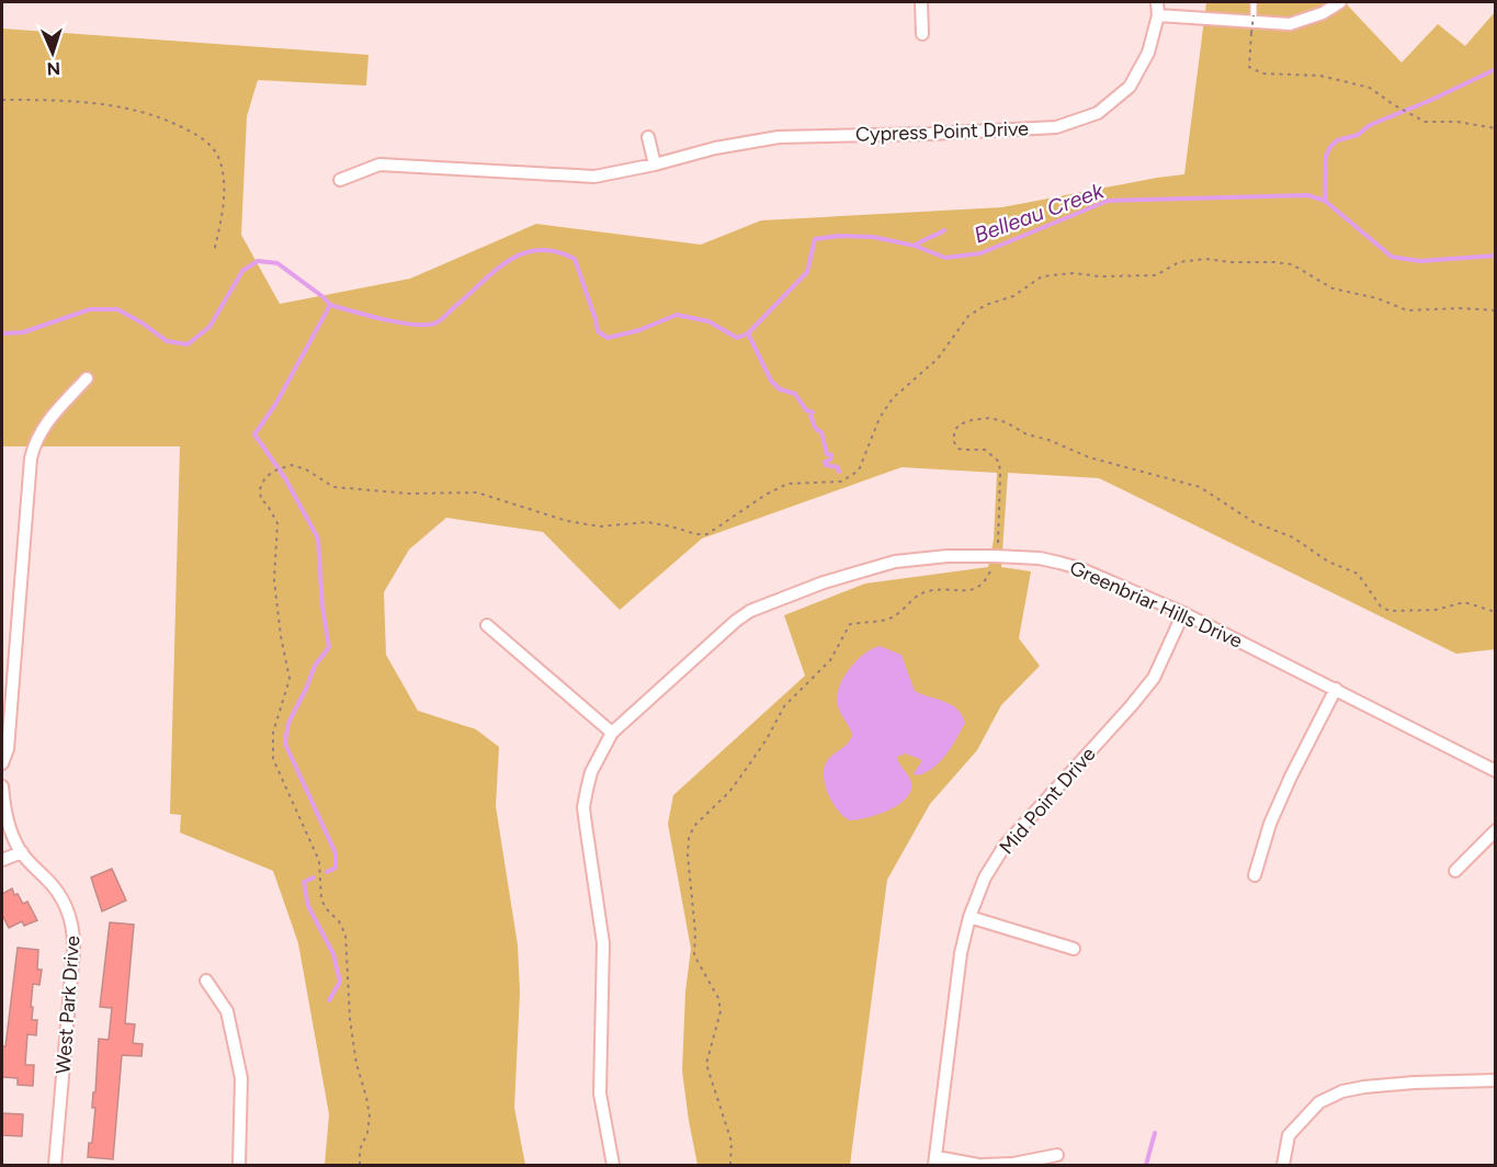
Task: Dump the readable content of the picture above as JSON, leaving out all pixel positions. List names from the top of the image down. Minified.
{"streets":{"street":["Cypress Point Drive","Greenbriar Hills Drive","Mid Point Drive","West Park Drive"]},"crossings":[["Greenbriar Hills Drive","Mid Point Drive"]],"water":["Belleau Creek"],"north":"bottom"}
